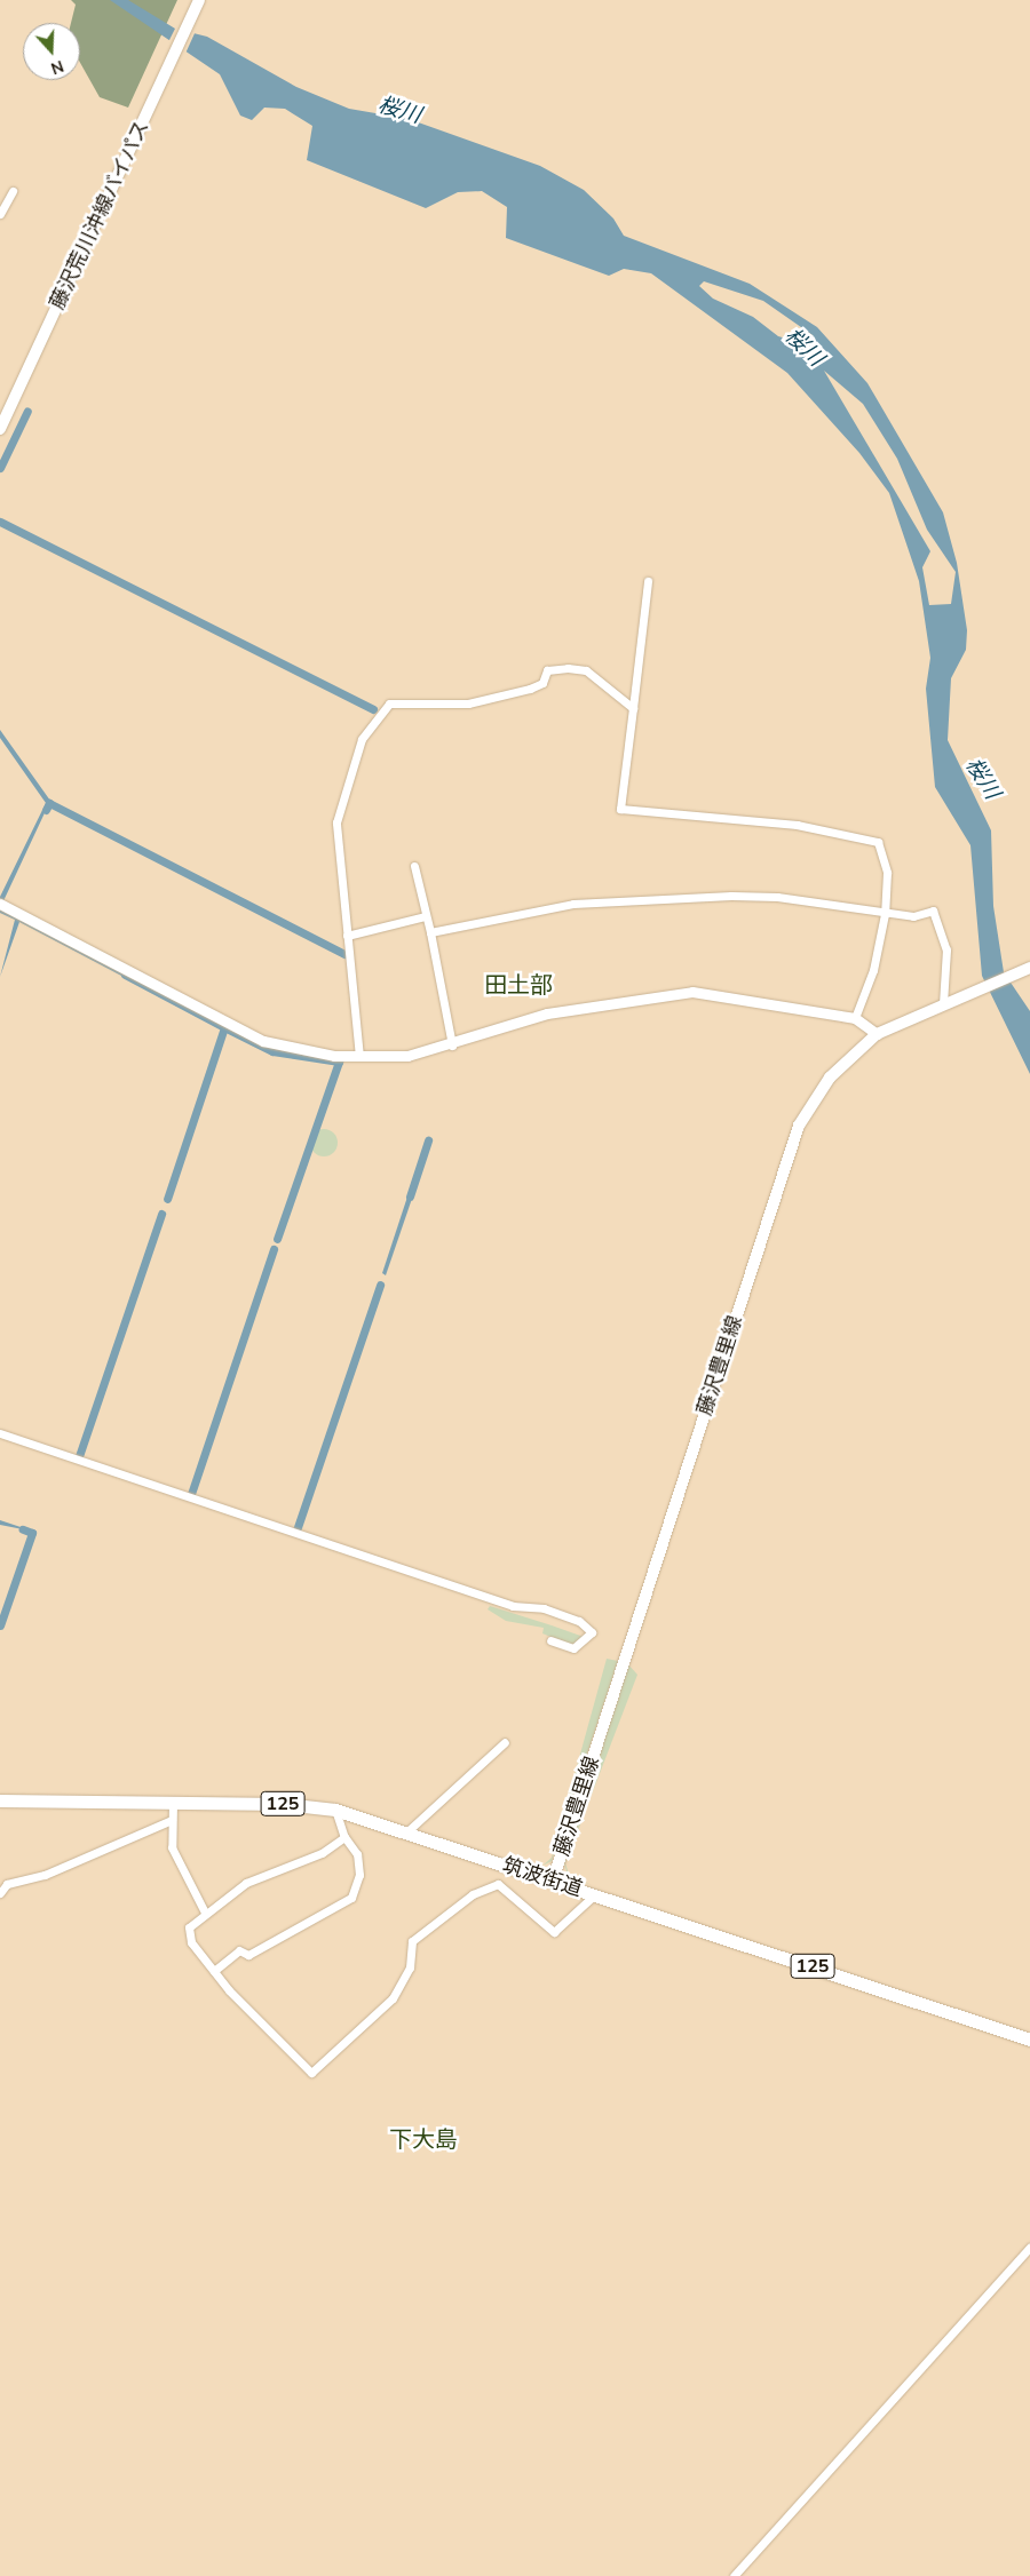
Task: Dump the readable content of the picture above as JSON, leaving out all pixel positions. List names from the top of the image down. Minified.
{"streets":{"highway":["125","筑波街道"],"main road":["藤沢荒川沖線バイパス","藤沢豊里線"]},"crossings":[["藤沢豊里線","筑波街道"]],"districts":["田土部","下大島"],"water":["桜川"],"north":"bottom"}
